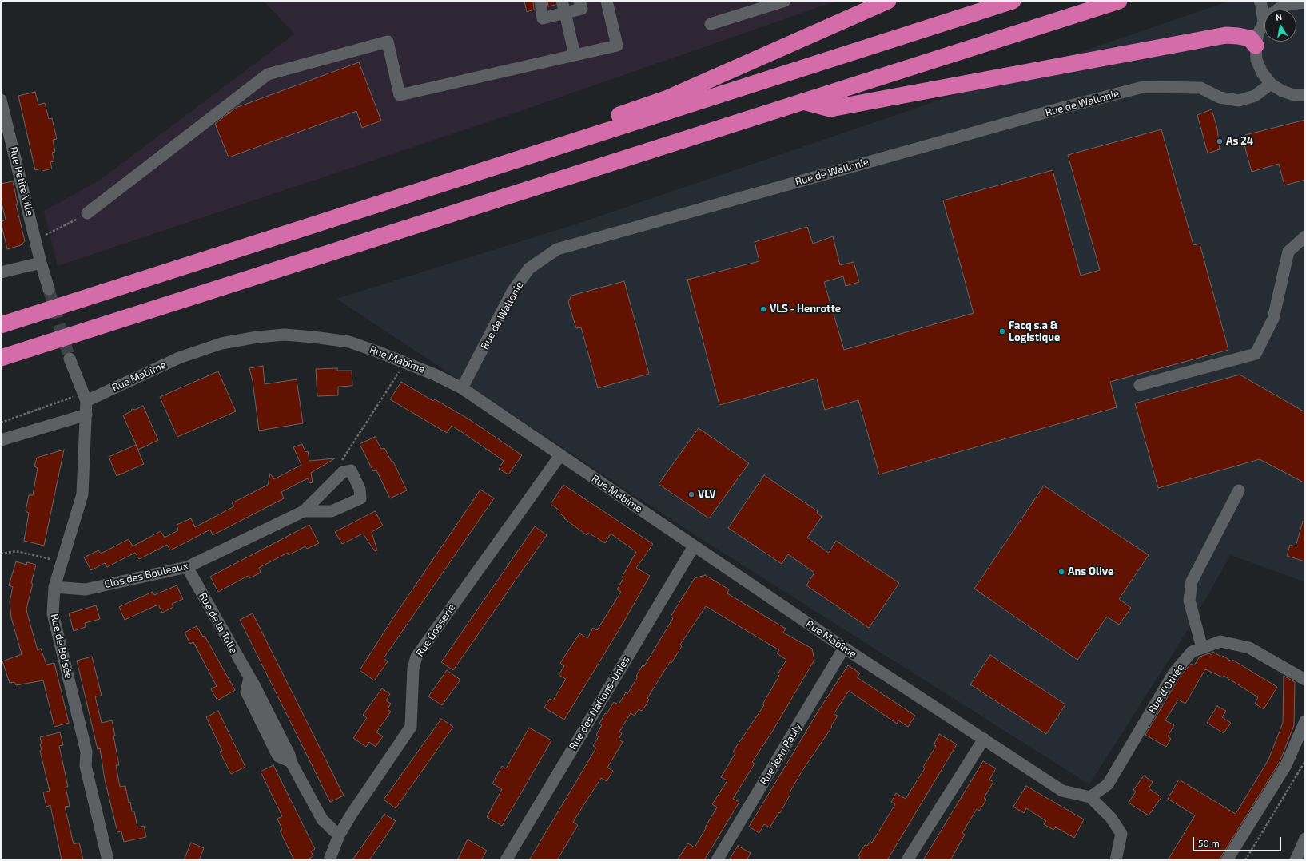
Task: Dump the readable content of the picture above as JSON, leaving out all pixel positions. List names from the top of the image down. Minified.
{"streets":{"street":["Rue de Wallonie","Rue Petite Ville","Rue Mabîme","Clos des Bouleaux","Rue de la Tolle","Rue Gosserie","Rue de Bolsée","Rue d'Othée","Rue des Nations-Unies","Rue Jean Pauly"]},"crossings":[["Rue de Wallonie","Rue Mabîme"],["Rue Mabîme","Rue Gosserie"],["Rue Mabîme","Rue de Bolsée"],["Rue Mabîme","Rue d'Othée"],["Rue Mabîme","Rue des Nations-Unies"],["Rue Mabîme","Rue Jean Pauly"],["Clos des Bouleaux","Rue de la Tolle"],["Clos des Bouleaux","Rue de Bolsée"],["Rue de la Tolle","Rue Gosserie"]],"places":["As 24","VLS - Henrotte","Facq s.a & Logistique","VLV","Ans Olive"],"scale_bar":"50 m","north":"top"}
